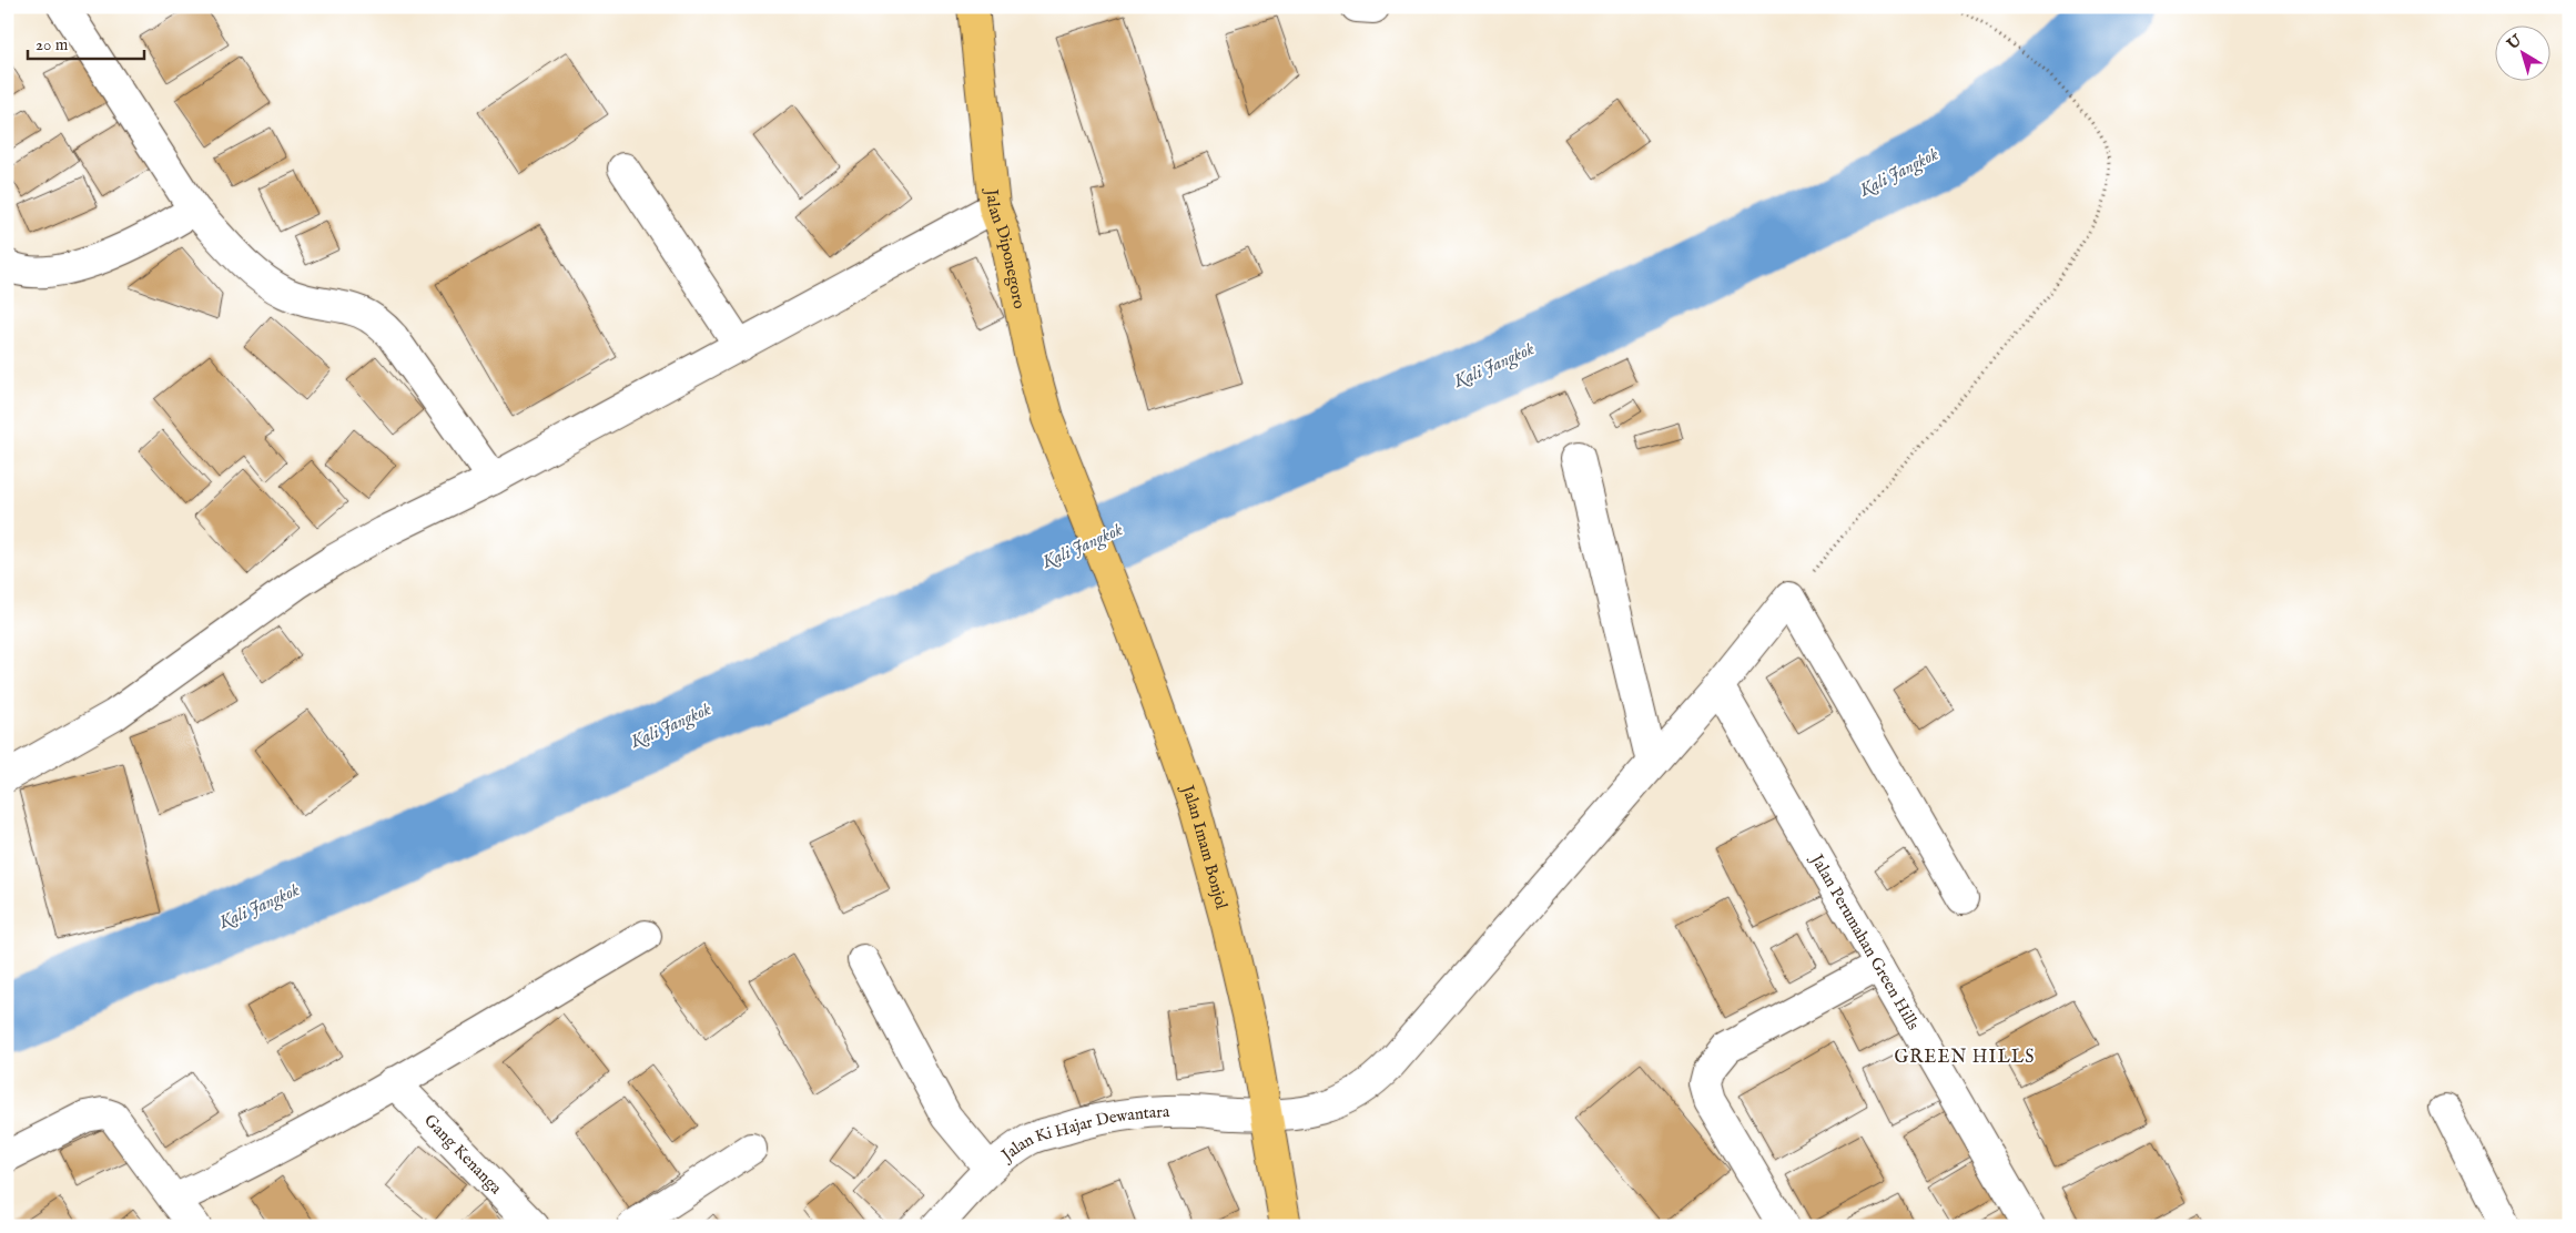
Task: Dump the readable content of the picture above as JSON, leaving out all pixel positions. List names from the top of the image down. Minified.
{"streets":{"main road":["Jalan Diponegoro","Jalan Imam Bonjol"],"street":["Jalan Perumahan Green Hills","Jalan Ki Hajar Dewantara","Gang Kenanga"]},"crossings":[["Jalan Diponegoro","Jalan Imam Bonjol"],["Jalan Imam Bonjol","Jalan Ki Hajar Dewantara"],["Jalan Perumahan Green Hills","Jalan Ki Hajar Dewantara"]],"districts":["GREEN HILLS"],"water":["Kali Jangkok"],"scale_bar":"20 m","north":"top left"}
